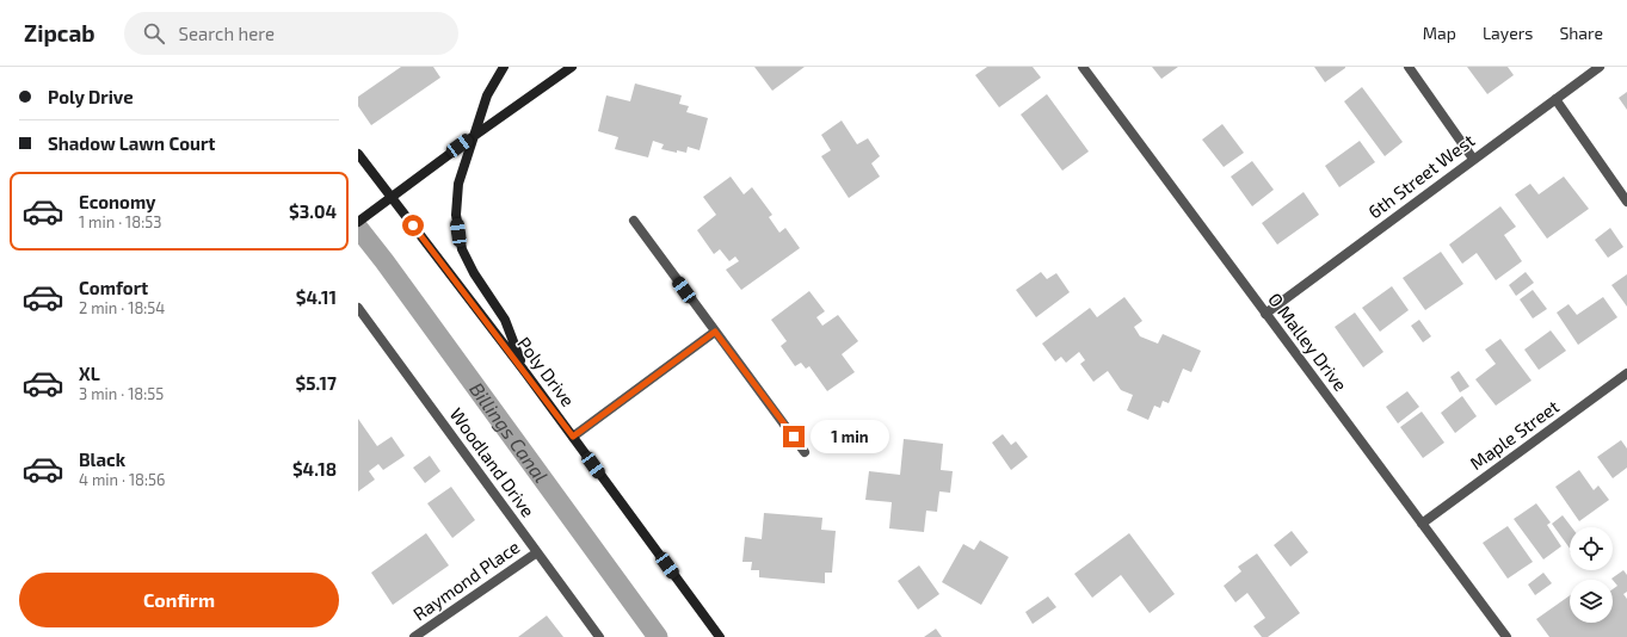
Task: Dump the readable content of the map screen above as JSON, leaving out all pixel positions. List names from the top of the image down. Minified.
{"streets":{"street":["6th Street West","O Malley Drive","Poly Drive","Maple Street","Woodland Drive","Raymond Place"]},"crossings":[["6th Street West","O Malley Drive"],["O Malley Drive","Maple Street"],["Woodland Drive","Raymond Place"]],"water":["Billings Canal"],"page":{"header":"Zipcab","search":"Search here","nav":["Map","Layers","Share"],"banner":["Poly Drive","Shadow Lawn Court"],"list":[{"name":"Economy","note":"1 min · 18:53","value":"$3.04"},{"name":"Comfort","note":"2 min · 18:54","value":"$4.11"},{"name":"XL","note":"3 min · 18:55","value":"$5.17"},{"name":"Black","note":"4 min · 18:56","value":"$4.18"}],"bubble":"1 min","buttons":"Confirm"}}
